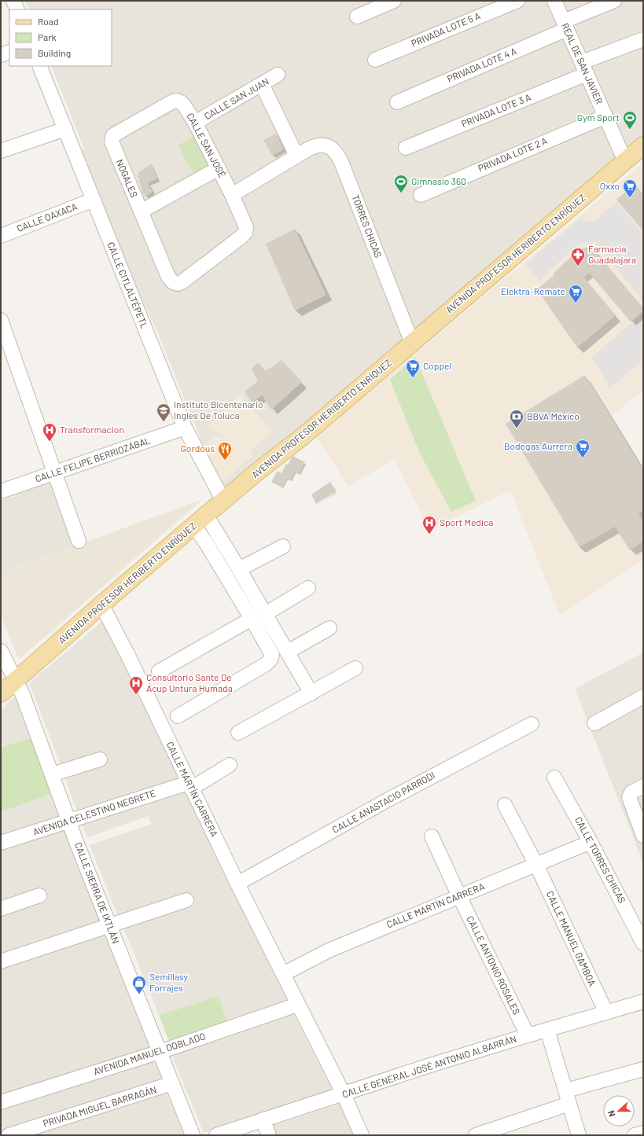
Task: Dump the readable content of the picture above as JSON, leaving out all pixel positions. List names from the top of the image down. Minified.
{"streets":{"main road":["AVENIDA PROFESOR HERIBERTO ENRÍQUEZ"],"street":["PRIVADA LOTE 5 A","REAL DE SAN JAVIER","PRIVADA LOTE 4 A","CALLE SAN JUAN","PRIVADA LOTE 3 A","CALLE SAN JOSÉ","PRIVADA LOTE 2 A","NOGALES","CALLE OAXACA","TORRES CHICAS","CALLE CITLALTÉPETL","CALLE FELIPE BERRIOZÁBAL","CALLE MARTÍN CARRERA","CALLE ANASTACIO PARRODI","AVENIDA CELESTINO NEGRETE","CALLE TORRES CHICAS","CALLE SIERRA DE IXTLÁN","CALLE MANUEL GAMBOA","CALLE ANTONIO ROSALES","AVENIDA MANUEL DOBLADO","CALLE GENERAL JOSÉ ANTONIO ALBARRÁN","PRIVADA MIGUEL BARRAGÁN"]},"crossings":[["REAL DE SAN JAVIER","PRIVADA LOTE 4 A"],["REAL DE SAN JAVIER","PRIVADA LOTE 3 A"],["REAL DE SAN JAVIER","PRIVADA LOTE 2 A"],["REAL DE SAN JAVIER","AVENIDA PROFESOR HERIBERTO ENRÍQUEZ"],["CALLE SAN JUAN","CALLE SAN JOSÉ"],["CALLE SAN JOSÉ","NOGALES"],["CALLE OAXACA","CALLE CITLALTÉPETL"],["TORRES CHICAS","AVENIDA PROFESOR HERIBERTO ENRÍQUEZ"],["AVENIDA PROFESOR HERIBERTO ENRÍQUEZ","CALLE CITLALTÉPETL"],["AVENIDA PROFESOR HERIBERTO ENRÍQUEZ","CALLE MARTÍN CARRERA"],["AVENIDA PROFESOR HERIBERTO ENRÍQUEZ","CALLE SIERRA DE IXTLÁN"],["CALLE CITLALTÉPETL","CALLE FELIPE BERRIOZÁBAL"],["CALLE MARTÍN CARRERA","CALLE ANASTACIO PARRODI"],["CALLE MARTÍN CARRERA","AVENIDA CELESTINO NEGRETE"],["CALLE MARTÍN CARRERA","CALLE TORRES CHICAS"],["CALLE MARTÍN CARRERA","CALLE MANUEL GAMBOA"],["CALLE MARTÍN CARRERA","CALLE ANTONIO ROSALES"],["CALLE MARTÍN CARRERA","AVENIDA MANUEL DOBLADO"],["CALLE MARTÍN CARRERA","CALLE GENERAL JOSÉ ANTONIO ALBARRÁN"],["AVENIDA CELESTINO NEGRETE","CALLE SIERRA DE IXTLÁN"],["CALLE SIERRA DE IXTLÁN","AVENIDA MANUEL DOBLADO"],["CALLE SIERRA DE IXTLÁN","PRIVADA MIGUEL BARRAGÁN"],["CALLE MANUEL GAMBOA","CALLE GENERAL JOSÉ ANTONIO ALBARRÁN"],["CALLE ANTONIO ROSALES","CALLE GENERAL JOSÉ ANTONIO ALBARRÁN"]],"places":{"sports":["Gym Sport","Gimnasio 360"],"supermarket":["Oxxo","Elektra-Remate","Coppel","Bodegas Aurrera"],"pharmacy":["Farmacia Guadalajara"],"school or university":["Instituto Bicentenario Ingles De Toluca"],"bank":["BBVA México"],"hospital":["Transformacion","Sport Medica","Consultorio Sante De Acup Untura Humada"],"restaurant":["Gordous"],"shop":["Semillasy Forrajes"]},"legend":["Road","Park","Building"],"north":"left"}
